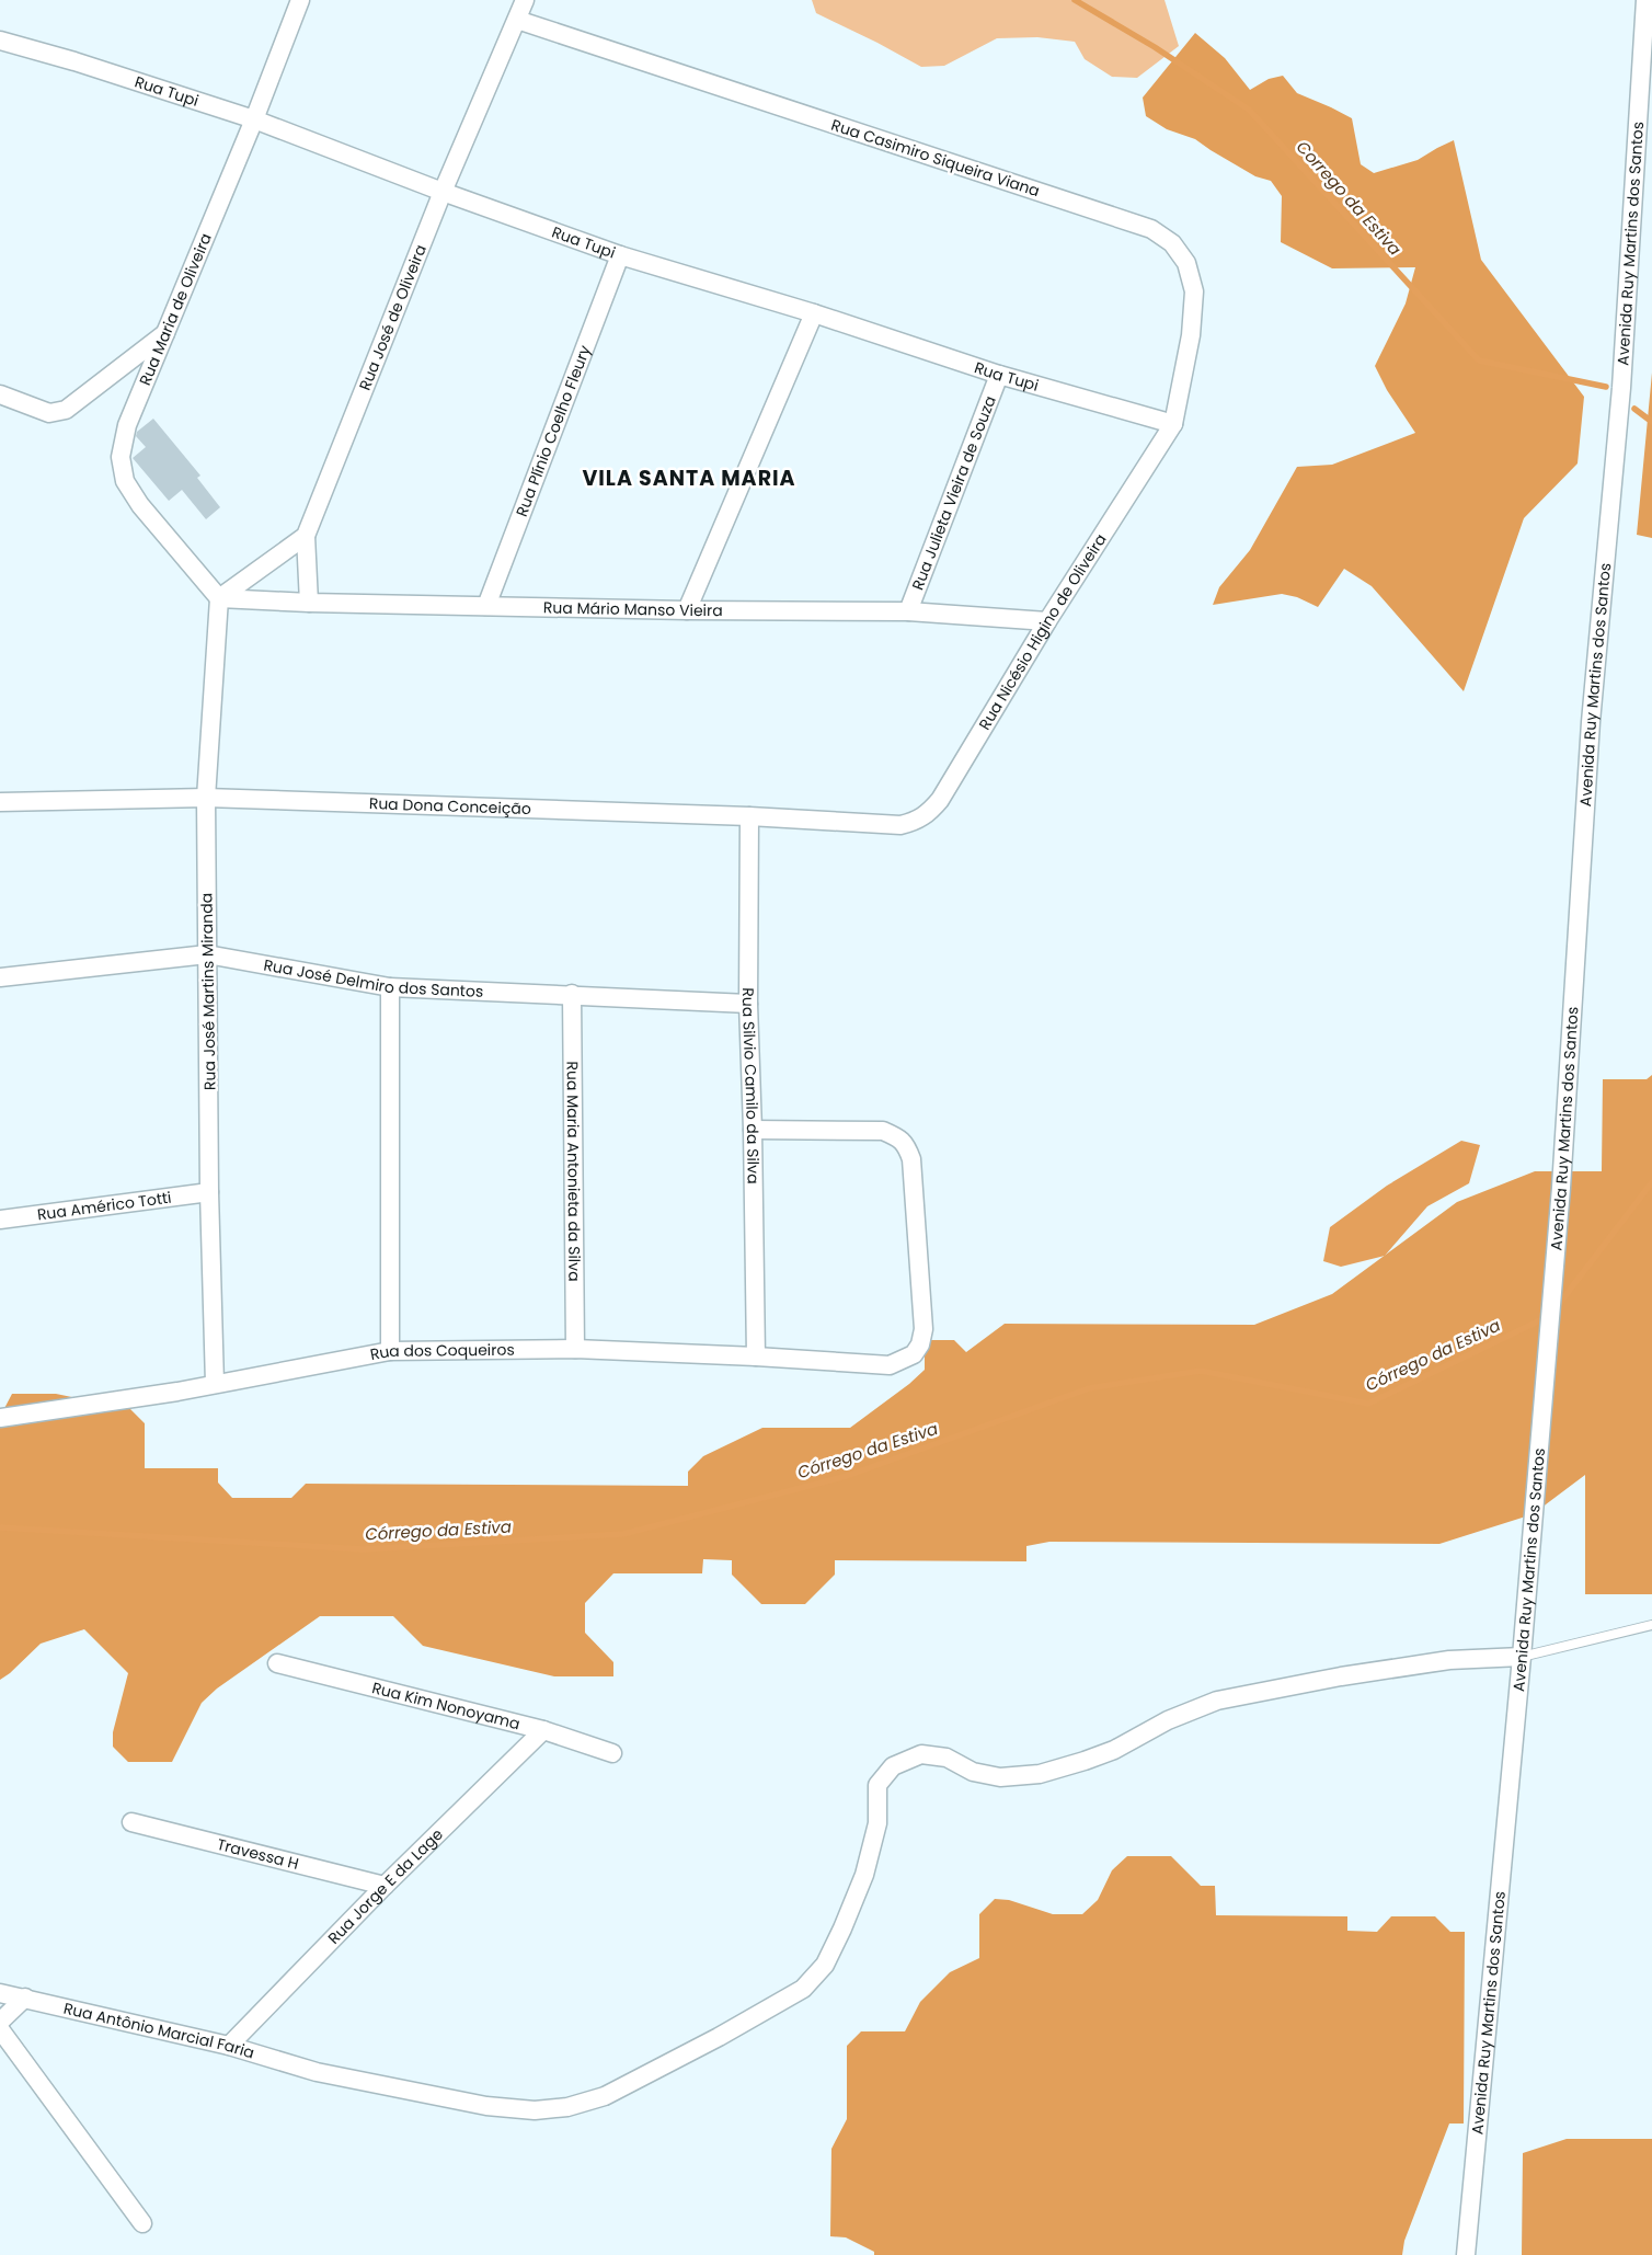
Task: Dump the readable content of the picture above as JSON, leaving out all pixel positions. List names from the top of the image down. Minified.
{"streets":{"street":["Rua Tupi","Rua Casimiro Siqueira Viana","Avenida Ruy Martins dos Santos","Rua Maria de Oliveira","Rua José de Oliveira","Rua Plínio Coelho Fleury","Rua Julieta Vieira de Souza","Rua Mário Manso Vieira","Rua Nicésio Higino de Oliveira","Rua Dona Conceição","Rua José Delmiro dos Santos","Rua José Martins Miranda","Rua Silvio Camilo da Silva","Rua Maria Antonieta da Silva","Rua Américo Totti","Rua dos Coqueiros","Rua Kim Nonoyama","Travessa H","Rua Jorge E da Lage","Rua Antônio Marcial Faria"]},"crossings":[["Rua Tupi","Rua Casimiro Siqueira Viana"],["Rua Tupi","Rua Maria de Oliveira"],["Rua Tupi","Rua José de Oliveira"],["Rua Tupi","Rua Plínio Coelho Fleury"],["Rua Tupi","Rua Julieta Vieira de Souza"],["Rua Tupi","Rua Nicésio Higino de Oliveira"],["Rua Casimiro Siqueira Viana","Rua José de Oliveira"],["Rua Casimiro Siqueira Viana","Rua Nicésio Higino de Oliveira"],["Avenida Ruy Martins dos Santos","Rua Antônio Marcial Faria"],["Rua Maria de Oliveira","Rua Mário Manso Vieira"],["Rua Maria de Oliveira","Rua José Martins Miranda"],["Rua Plínio Coelho Fleury","Rua Mário Manso Vieira"],["Rua Julieta Vieira de Souza","Rua Mário Manso Vieira"],["Rua Mário Manso Vieira","Rua Nicésio Higino de Oliveira"],["Rua Mário Manso Vieira","Rua José Martins Miranda"],["Rua Nicésio Higino de Oliveira","Rua Dona Conceição"],["Rua Dona Conceição","Rua José Martins Miranda"],["Rua Dona Conceição","Rua Silvio Camilo da Silva"],["Rua José Delmiro dos Santos","Rua José Martins Miranda"],["Rua José Delmiro dos Santos","Rua Silvio Camilo da Silva"],["Rua José Delmiro dos Santos","Rua Maria Antonieta da Silva"],["Rua José Martins Miranda","Rua Américo Totti"],["Rua José Martins Miranda","Rua dos Coqueiros"],["Rua Silvio Camilo da Silva","Rua dos Coqueiros"],["Rua Maria Antonieta da Silva","Rua dos Coqueiros"],["Rua Kim Nonoyama","Rua Jorge E da Lage"],["Travessa H","Rua Jorge E da Lage"],["Rua Jorge E da Lage","Rua Antônio Marcial Faria"]],"districts":["VILA SANTA MARIA"],"water":["Corrego da Estiva","Córrego da Estiva"]}
